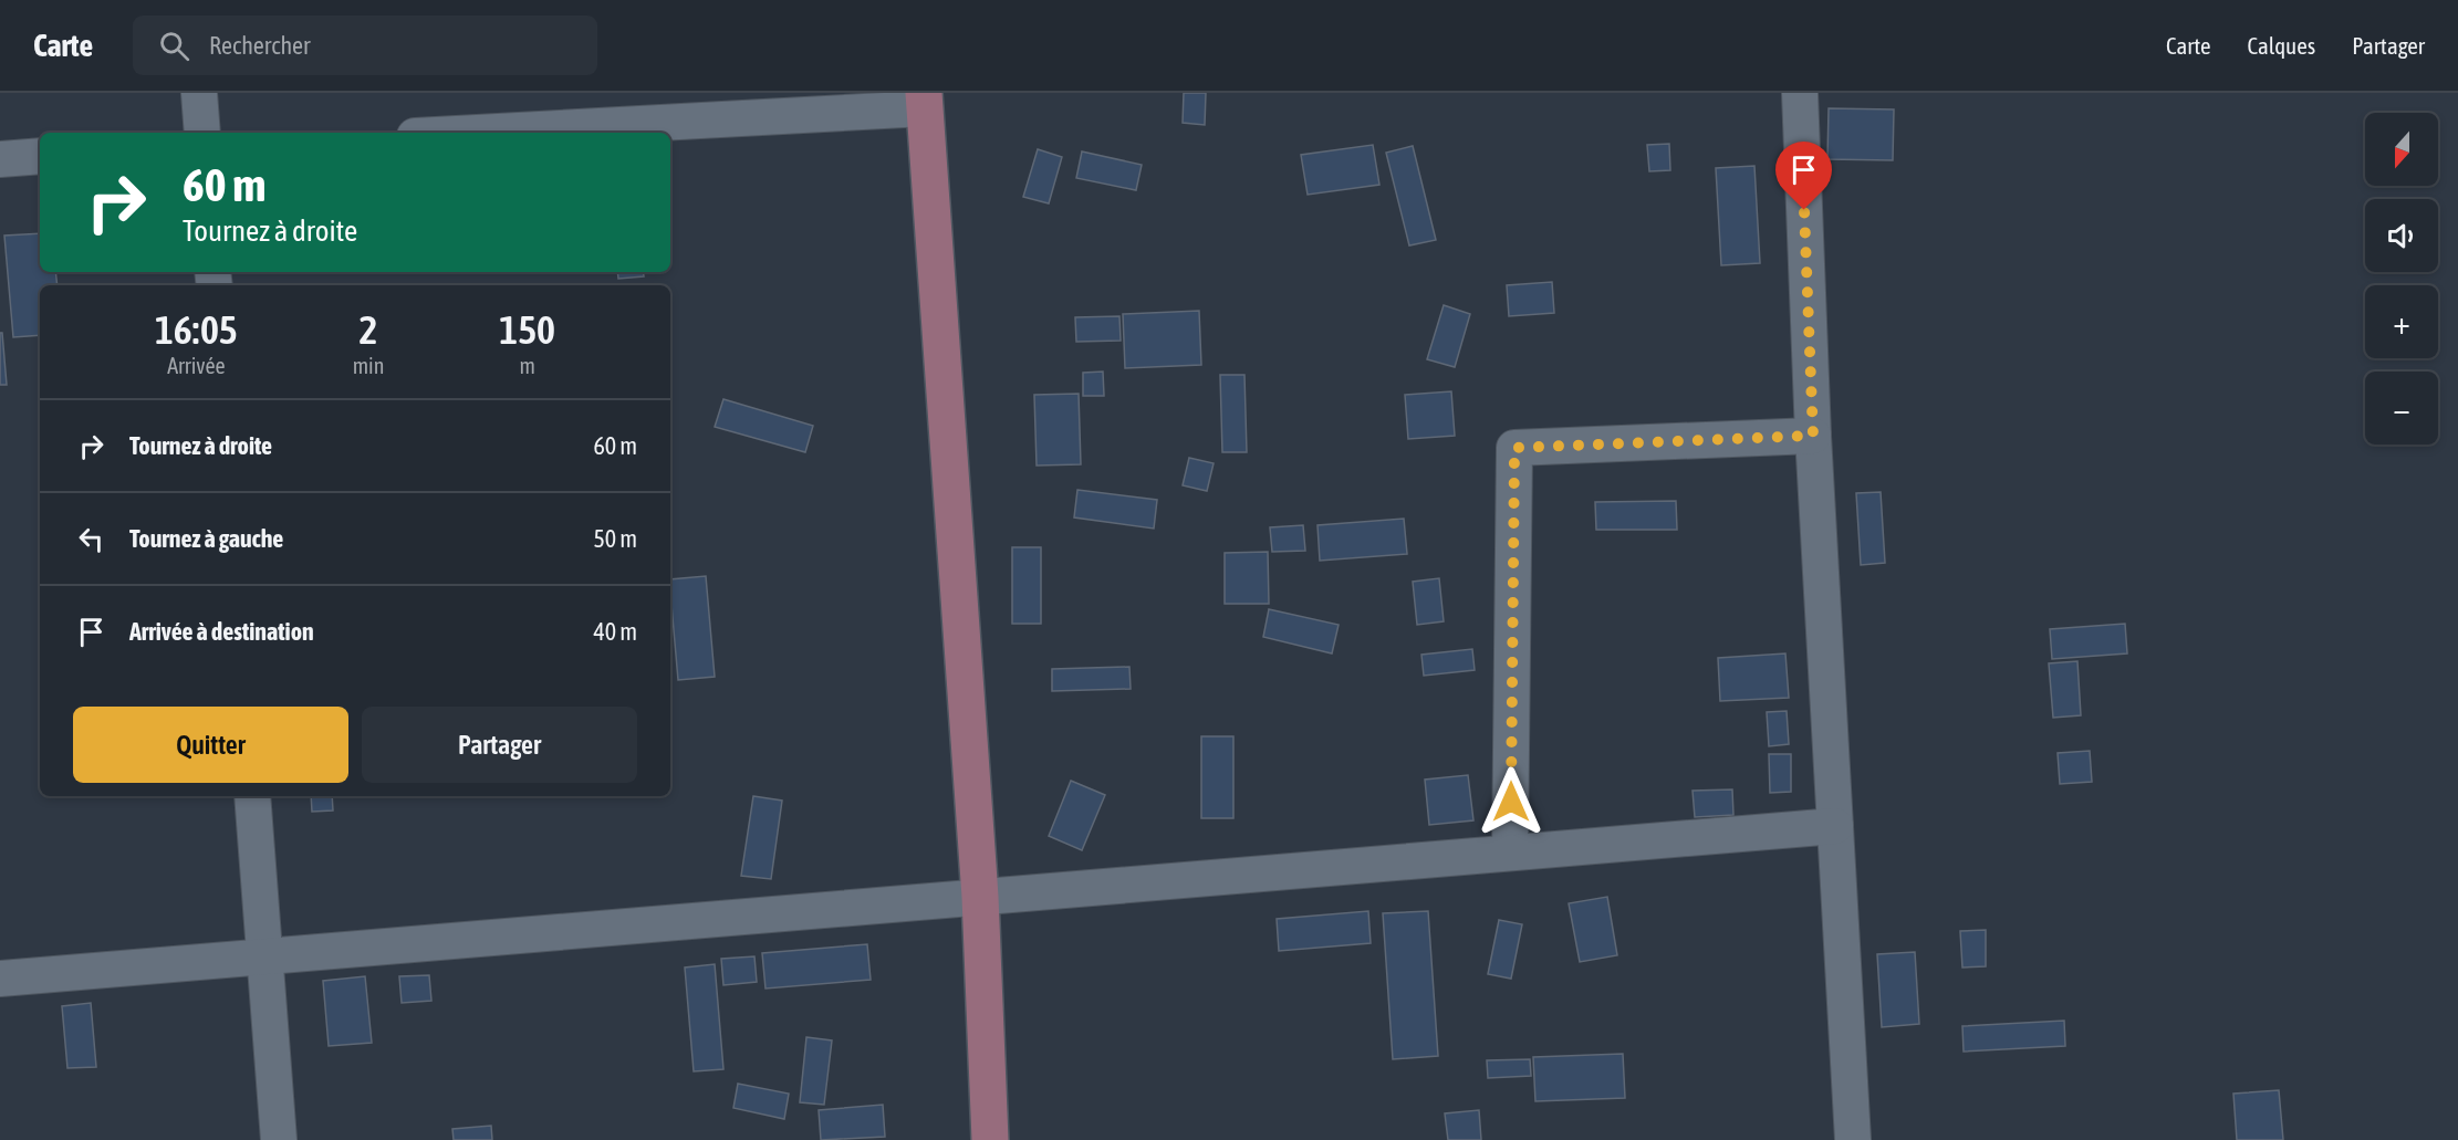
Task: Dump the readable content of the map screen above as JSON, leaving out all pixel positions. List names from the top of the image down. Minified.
{"north":"bottom","page":{"header":"Carte","search":"Rechercher","nav":["Carte","Calques","Partager"],"map_buttons":["+","−"],"turn":["60 m","Tournez à droite"],"eta":["16:05","Arrivée","2","min","150","m"],"list":[{"name":"Tournez à droite","value":"60 m"},{"name":"Tournez à gauche","value":"50 m"},{"name":"Arrivée à destination","value":"40 m"}],"buttons":["Quitter","Partager"]}}
